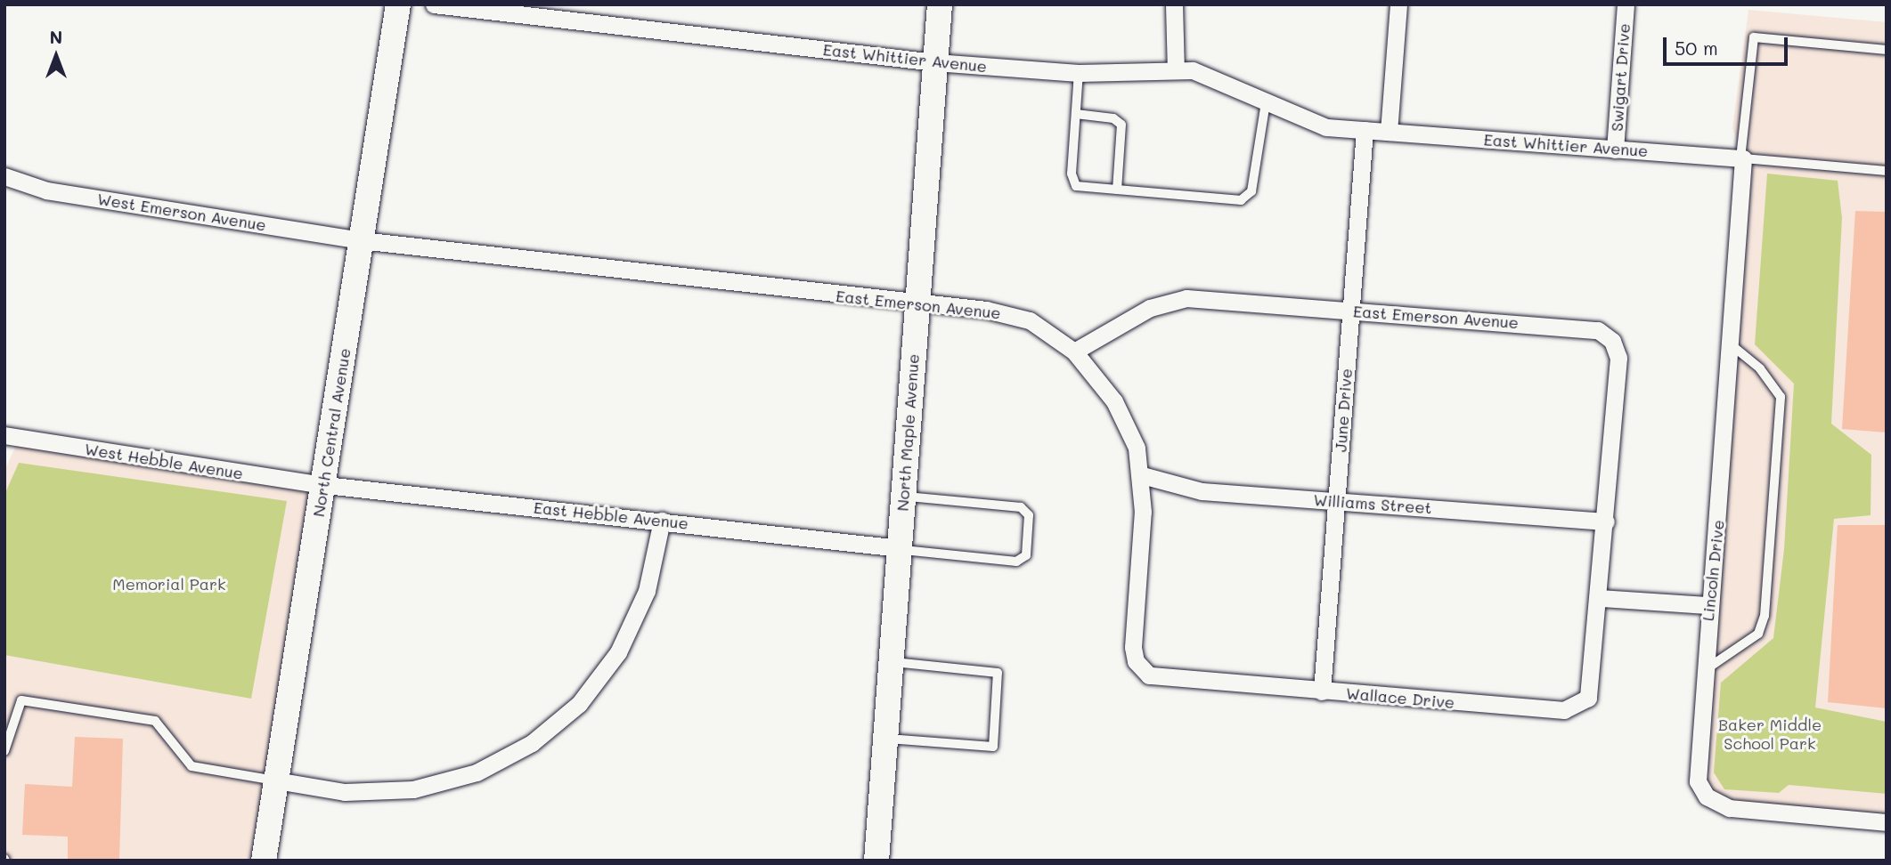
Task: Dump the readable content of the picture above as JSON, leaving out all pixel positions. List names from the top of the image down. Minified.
{"streets":{"street":["East Whittier Avenue","Swigart Drive","West Emerson Avenue","East Emerson Avenue","June Drive","North Central Avenue","North Maple Avenue","West Hebble Avenue","Williams Street","East Hebble Avenue","Lincoln Drive","Wallace Drive"]},"crossings":[["East Whittier Avenue","Swigart Drive"],["East Whittier Avenue","June Drive"],["East Whittier Avenue","North Maple Avenue"],["East Whittier Avenue","Lincoln Drive"],["West Emerson Avenue","East Emerson Avenue"],["West Emerson Avenue","North Central Avenue"],["East Emerson Avenue","June Drive"],["East Emerson Avenue","North Central Avenue"],["East Emerson Avenue","North Maple Avenue"],["East Emerson Avenue","Wallace Drive"],["June Drive","Williams Street"],["June Drive","Wallace Drive"],["North Central Avenue","West Hebble Avenue"],["North Central Avenue","East Hebble Avenue"],["North Maple Avenue","East Hebble Avenue"],["West Hebble Avenue","East Hebble Avenue"],["Williams Street","Wallace Drive"]],"parks":["Memorial Park","Baker Middle School Park"],"scale_bar":"50 m","north":"top"}
